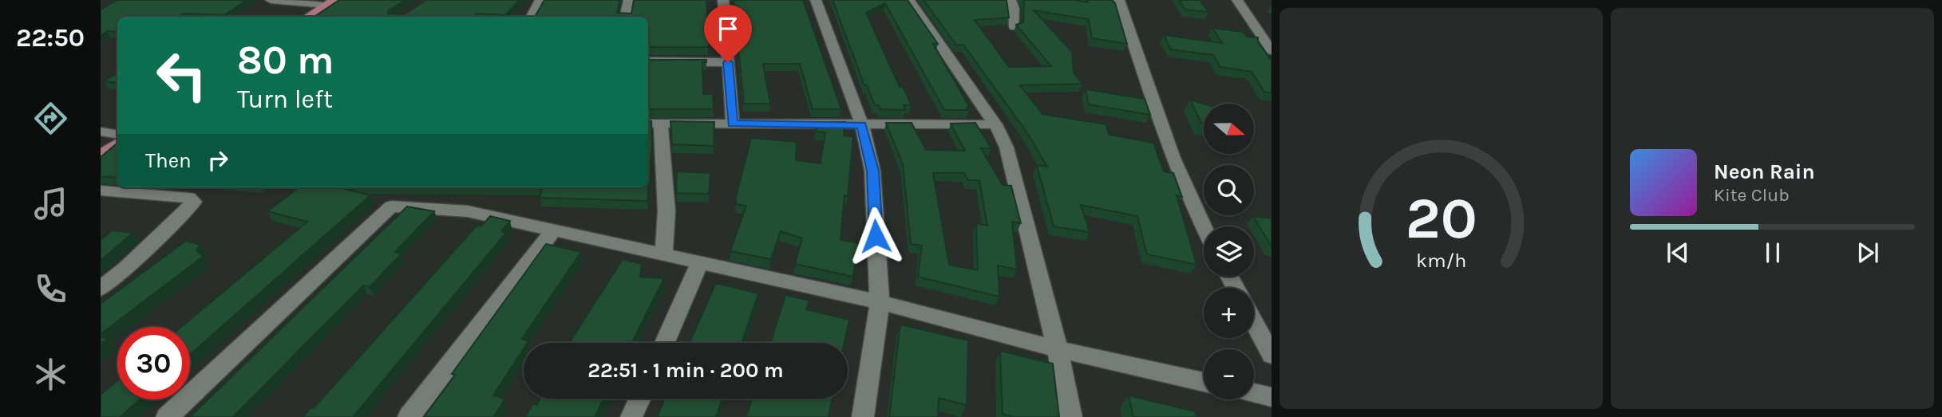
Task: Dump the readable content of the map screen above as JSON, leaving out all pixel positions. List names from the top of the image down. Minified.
{"north":"right","page":{"tabs":"22:50","turn":["80 m","Turn left"],"map_buttons":["+","−"],"then":"Then","song":["Neon Rain","Kite Club"],"limit":"30","trip":"22:51 · 1 min · 200 m","gauge":["20","km/h"]}}
